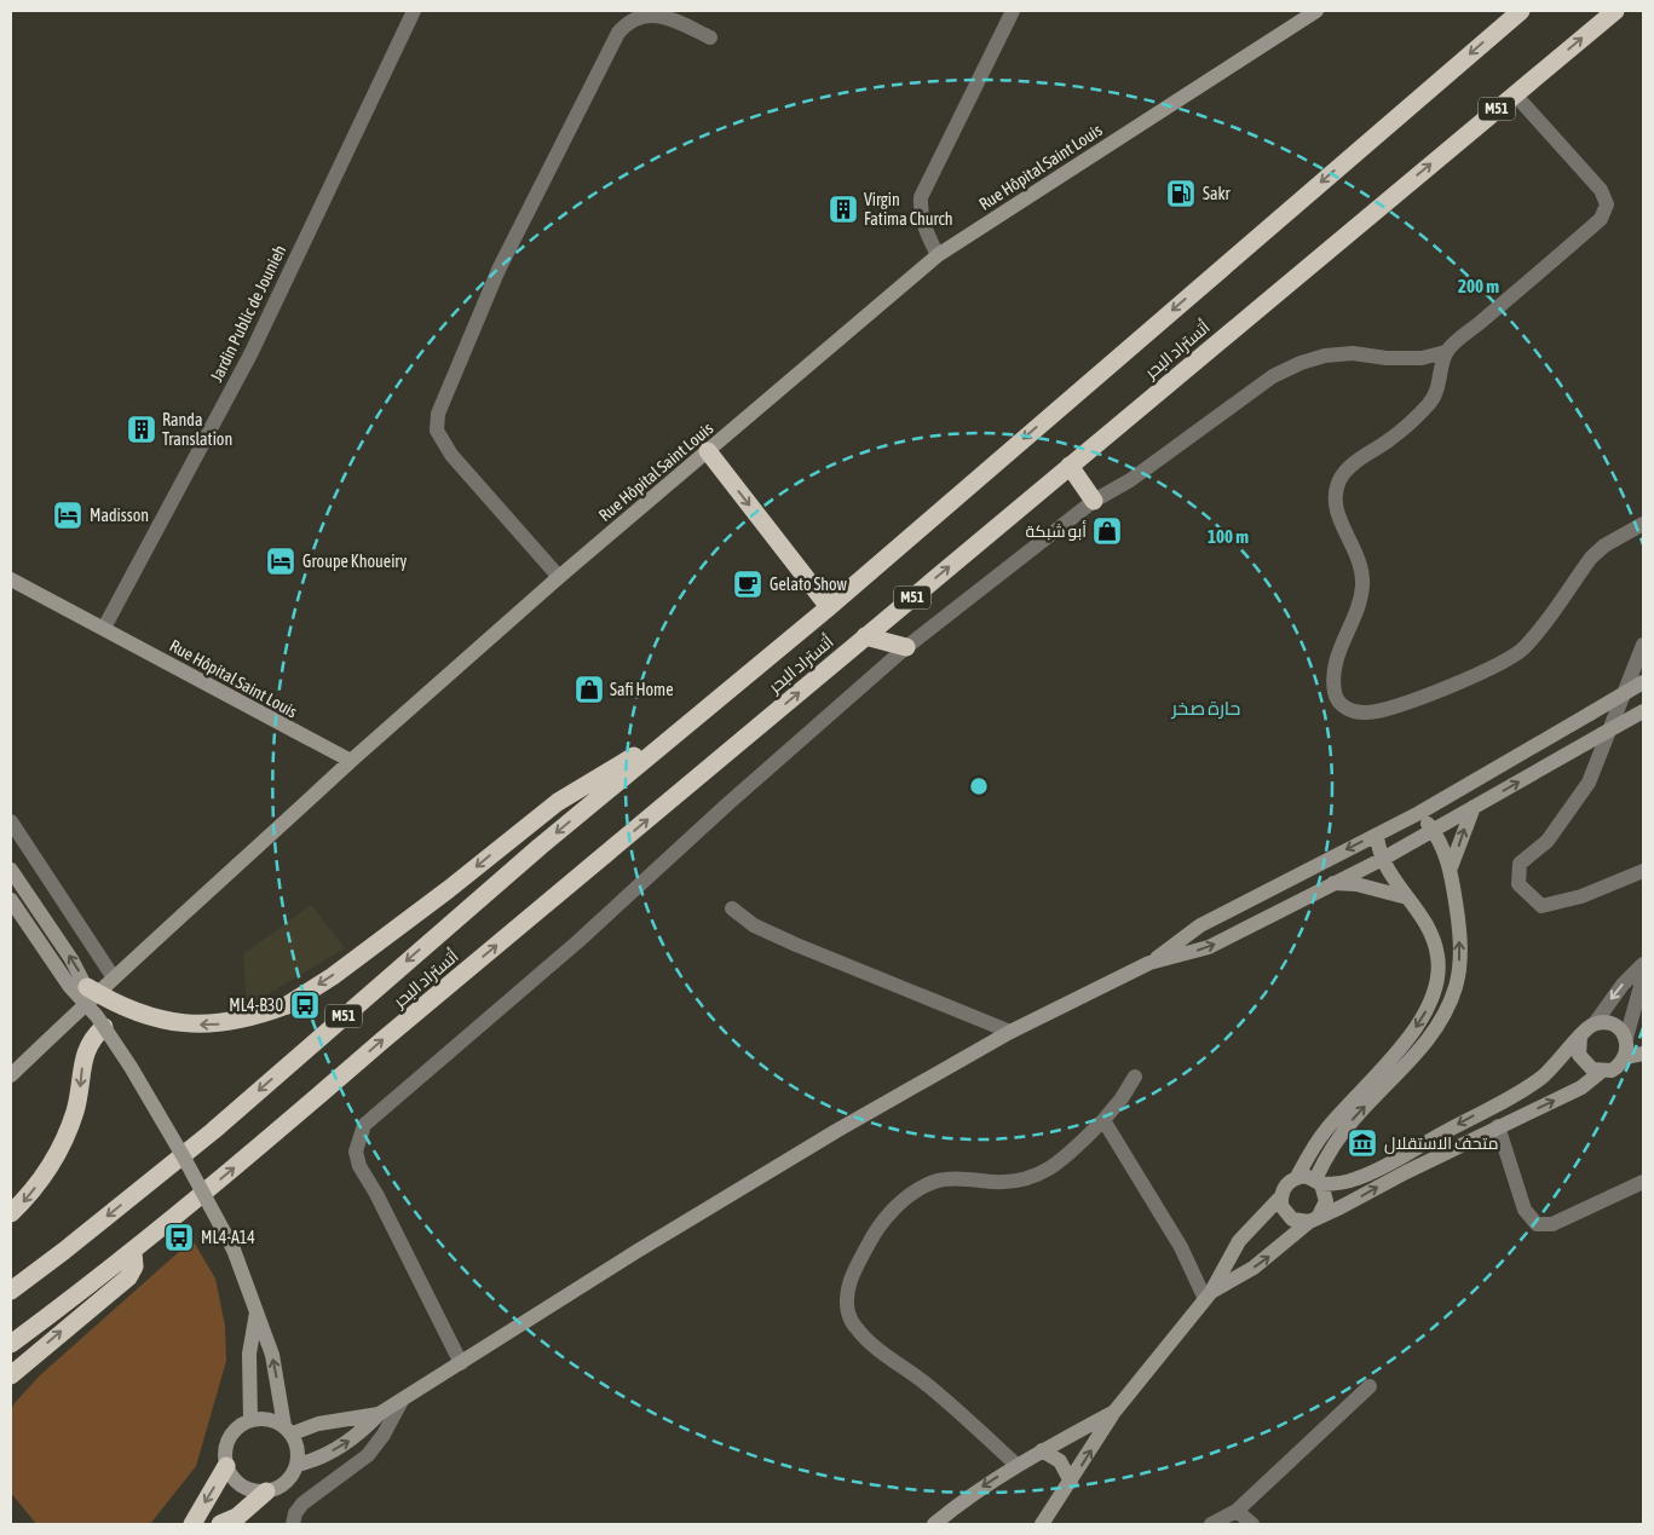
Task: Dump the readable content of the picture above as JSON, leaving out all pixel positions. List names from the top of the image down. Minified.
{"streets":{"highway":["M51","أتستراد البحر"],"street":["Rue Hôpital Saint Louis","Jardin Public de Jounieh"]},"crossings":[["Rue Hôpital Saint Louis","Jardin Public de Jounieh"]],"districts":["حارة صخر"],"places":{"fuel station":["Sakr"],"building":["Virgin Fatima Church","Randa Translation"],"hotel":["Madisson","Groupe Khoueiry"],"shop":["أبو شبكة","Safi Home"],"cafe":["Gelato Show"],"bus stop":["ML4-B30","ML4-A14"],"museum":["متحف الاستقلال"]},"rings":["200 m","100 m"]}
